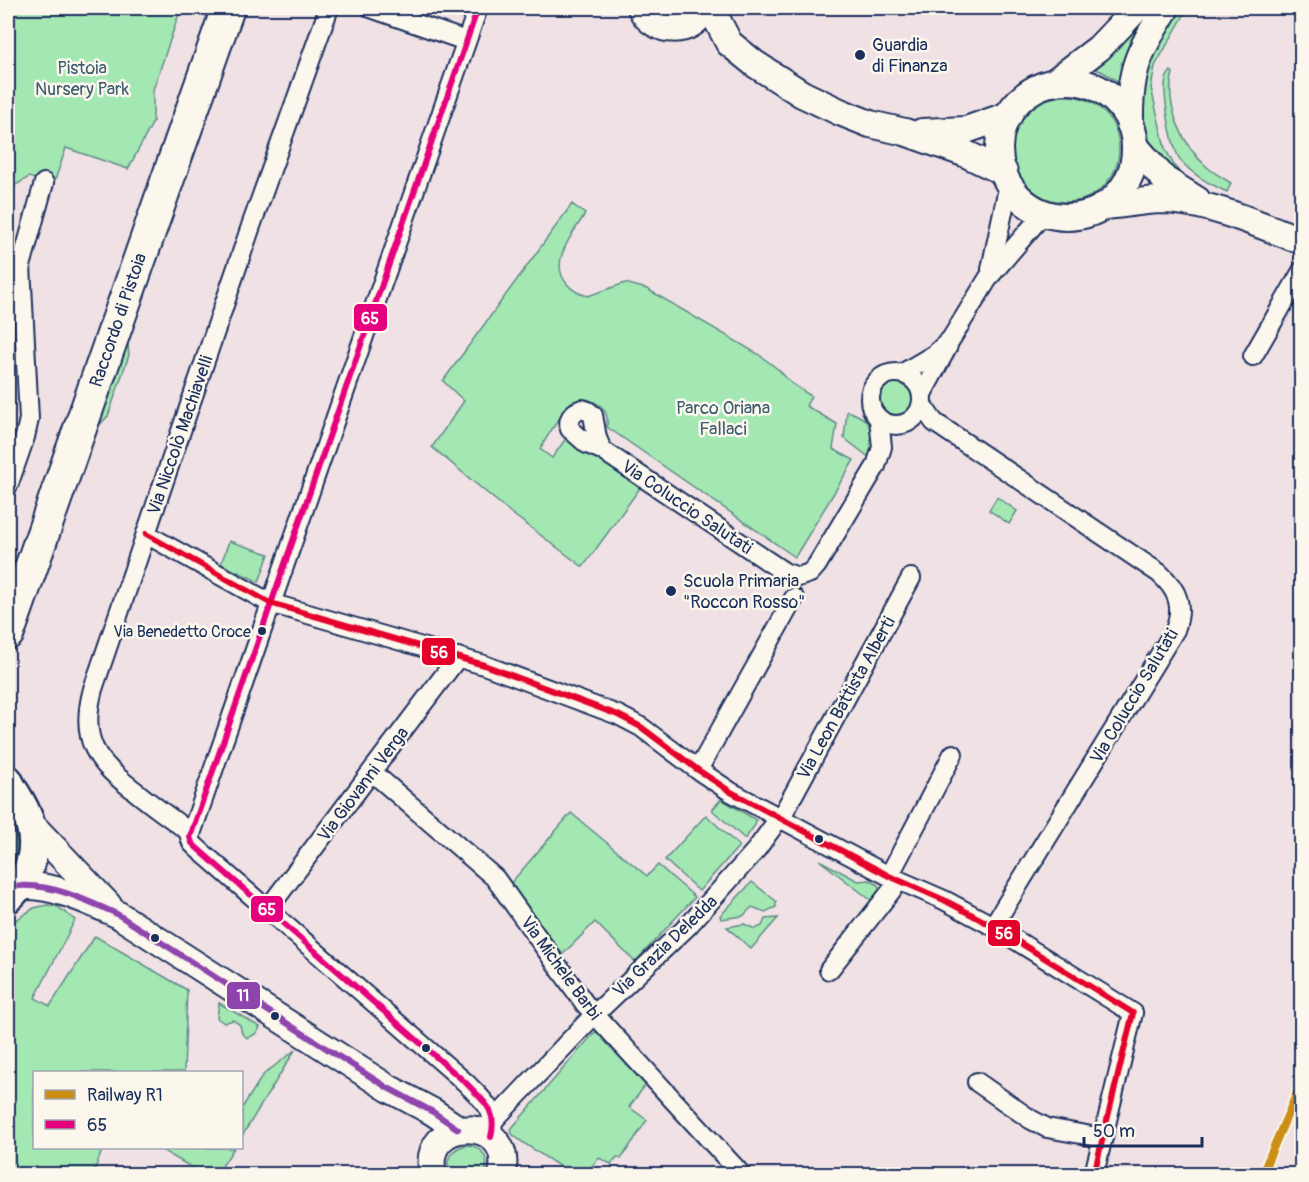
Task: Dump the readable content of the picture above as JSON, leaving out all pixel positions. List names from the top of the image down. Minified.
{"streets":{"highway":["Raccordo di Pistoia"],"street":["Via Niccolò Machiavelli","Via Coluccio Salutati","Via Leon Battista Alberti","Via Giovanni Verga","Via Grazia Deledda","Via Michele Barbi"]},"crossings":[["Via Niccolò Machiavelli","Via Giovanni Verga"],["Via Niccolò Machiavelli","Via Grazia Deledda"],["Via Leon Battista Alberti","Via Grazia Deledda"],["Via Giovanni Verga","Via Michele Barbi"],["Via Grazia Deledda","Via Michele Barbi"]],"parks":["Pistoia Nursery Park","Parco Oriana Fallaci"],"places":["Guardia di Finanza","Scuola Primaria \"Roccon Rosso\"","Via Benedetto Croce"],"lines":["transit line 65","transit line 56","transit line 11","rail line R1"],"legend":["Railway R1","65"],"scale_bar":"50 m"}
